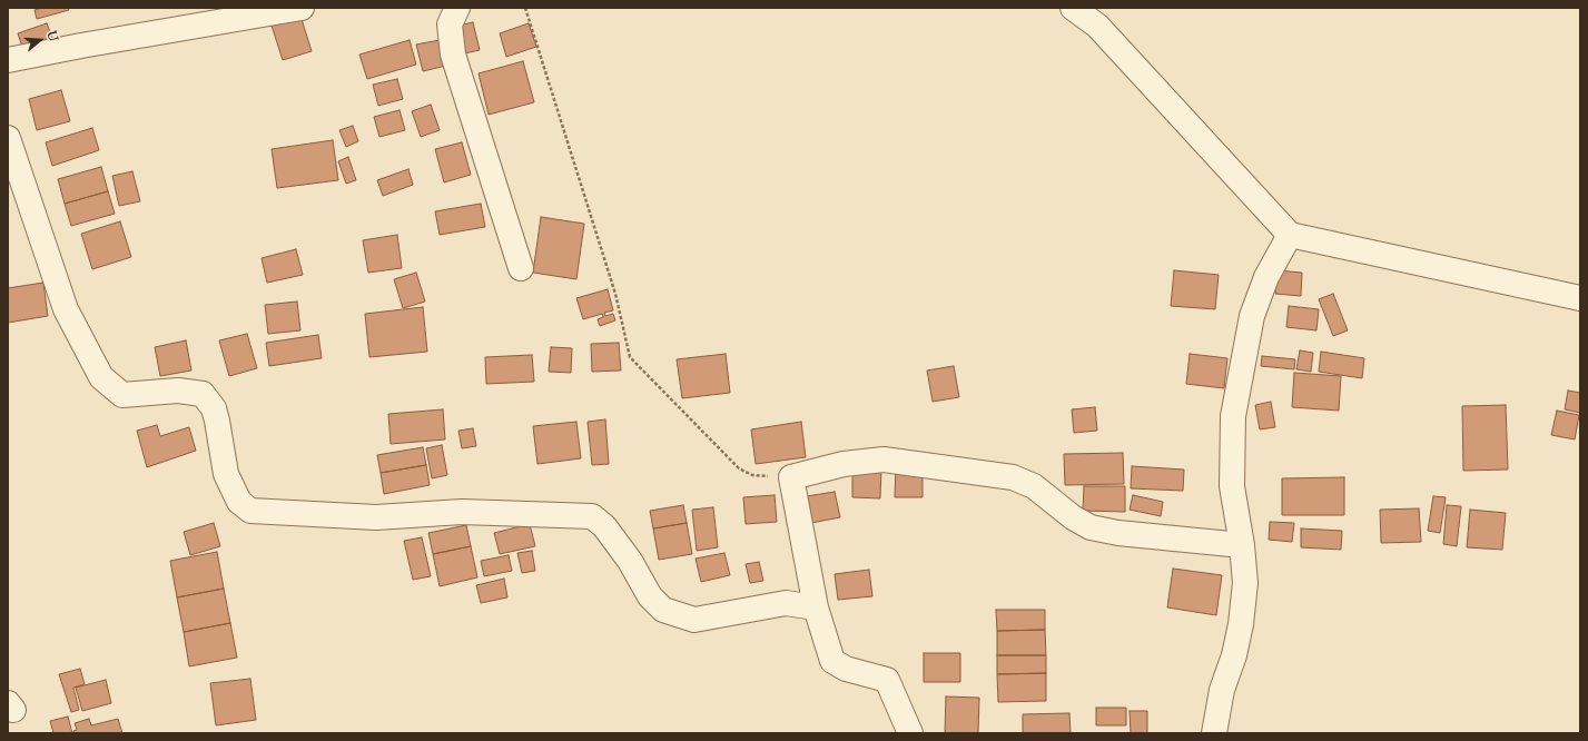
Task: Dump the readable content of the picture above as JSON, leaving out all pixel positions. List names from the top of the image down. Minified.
{"north":"right"}
